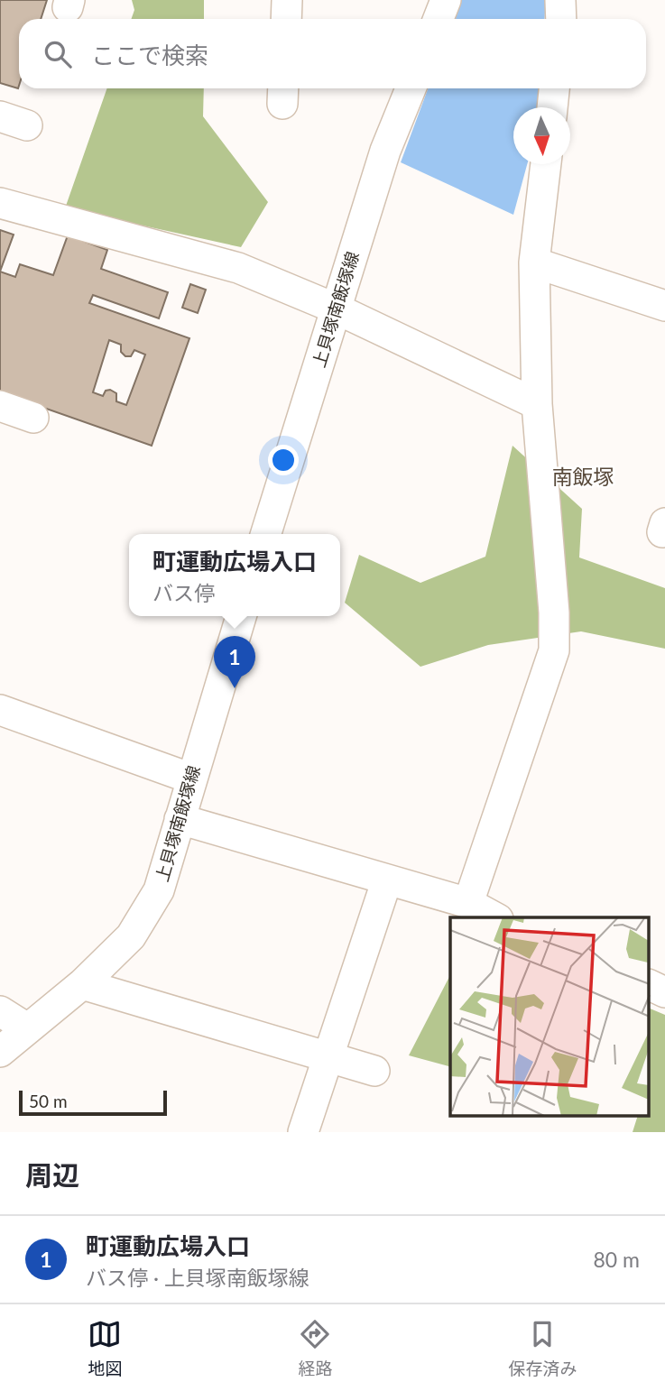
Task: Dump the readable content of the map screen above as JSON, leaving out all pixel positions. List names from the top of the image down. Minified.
{"streets":{"street":["上貝塚南飯塚線"]},"districts":["南飯塚"],"scale_bar":"50 m","north":"bottom","page":{"search":"ここで検索","popup":["町運動広場入口","バス停"],"pins":"1","scale":"50 m","heading":"周辺","list":[{"mark":"1","name":"町運動広場入口","note":"バス停 · 上貝塚南飯塚線","value":"80 m"}],"nav":["地図","経路","保存済み"]}}
